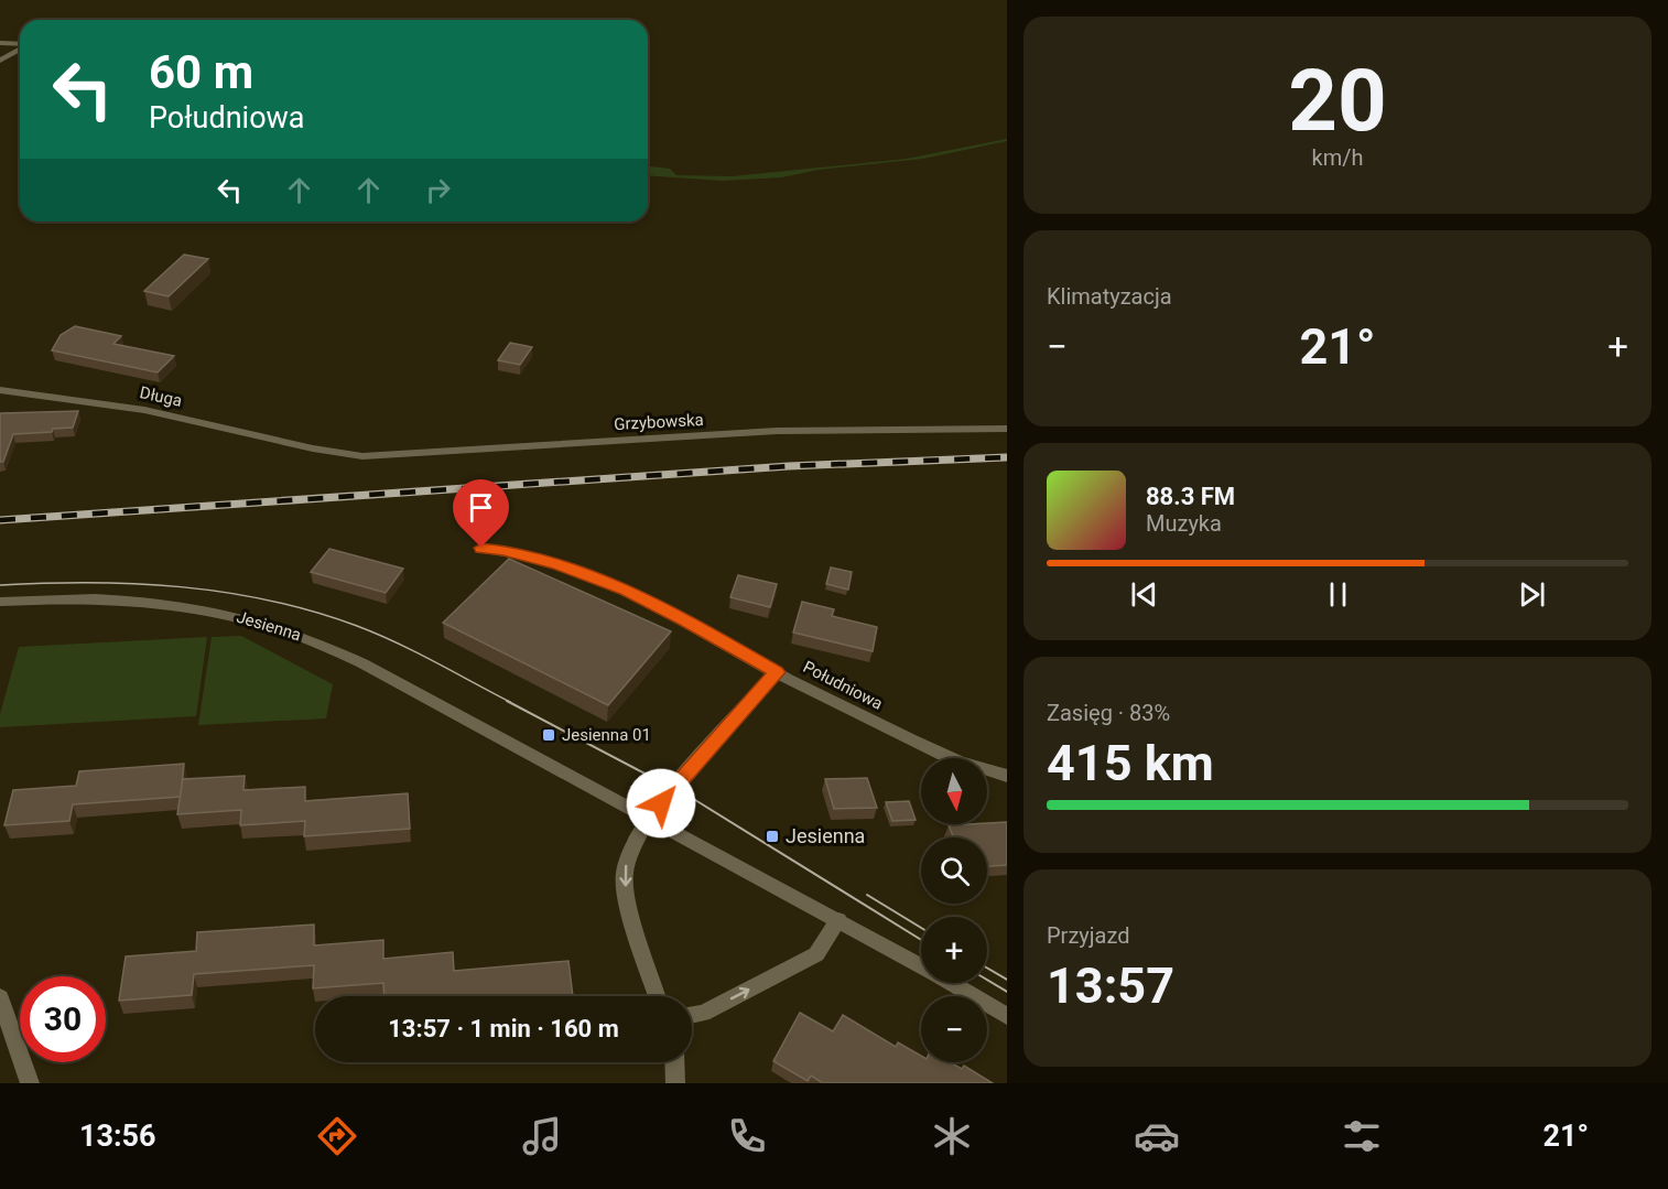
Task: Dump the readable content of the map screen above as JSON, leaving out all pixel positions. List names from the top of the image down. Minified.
{"streets":{"street":["Długa","Grzybowska","Jesienna","Południowa"]},"crossings":[["Długa","Grzybowska"]],"places":{"transit":["Jesienna 01","Jesienna"]},"north":"bottom","page":{"tile":[["20","km/h"],"Klimatyzacja",["Zasięg · 83%","415 km"],["Przyjazd","13:57"]],"turn":["60 m","Południowa"],"heat":["−","21°","+"],"song":["88.3 FM","Muzyka"],"map_buttons":["+","−"],"limit":"30","trip":"13:57 · 1 min · 160 m","tabs":["13:56","21°"]}}
